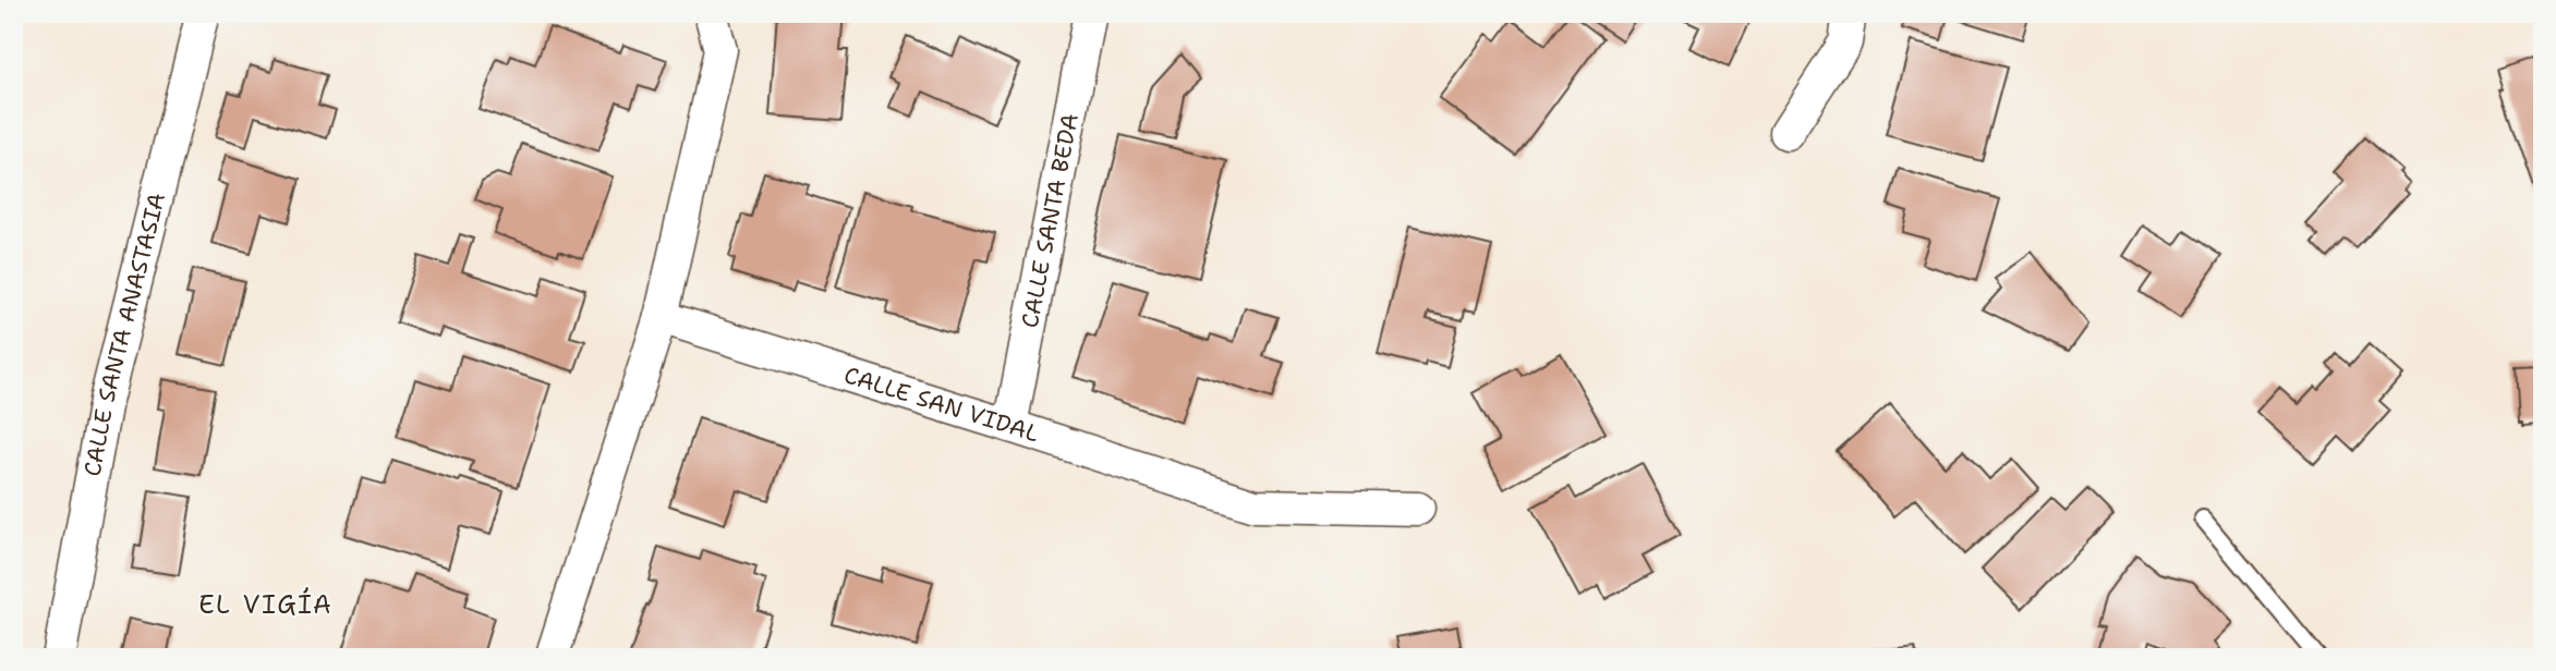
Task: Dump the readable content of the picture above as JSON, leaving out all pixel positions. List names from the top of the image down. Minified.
{"streets":{"street":["CALLE SANTA BEDA","CALLE SANTA ANASTASIA","CALLE SAN VIDAL"]},"crossings":[["CALLE SANTA BEDA","CALLE SAN VIDAL"]],"districts":["EL VIGÍA"]}
